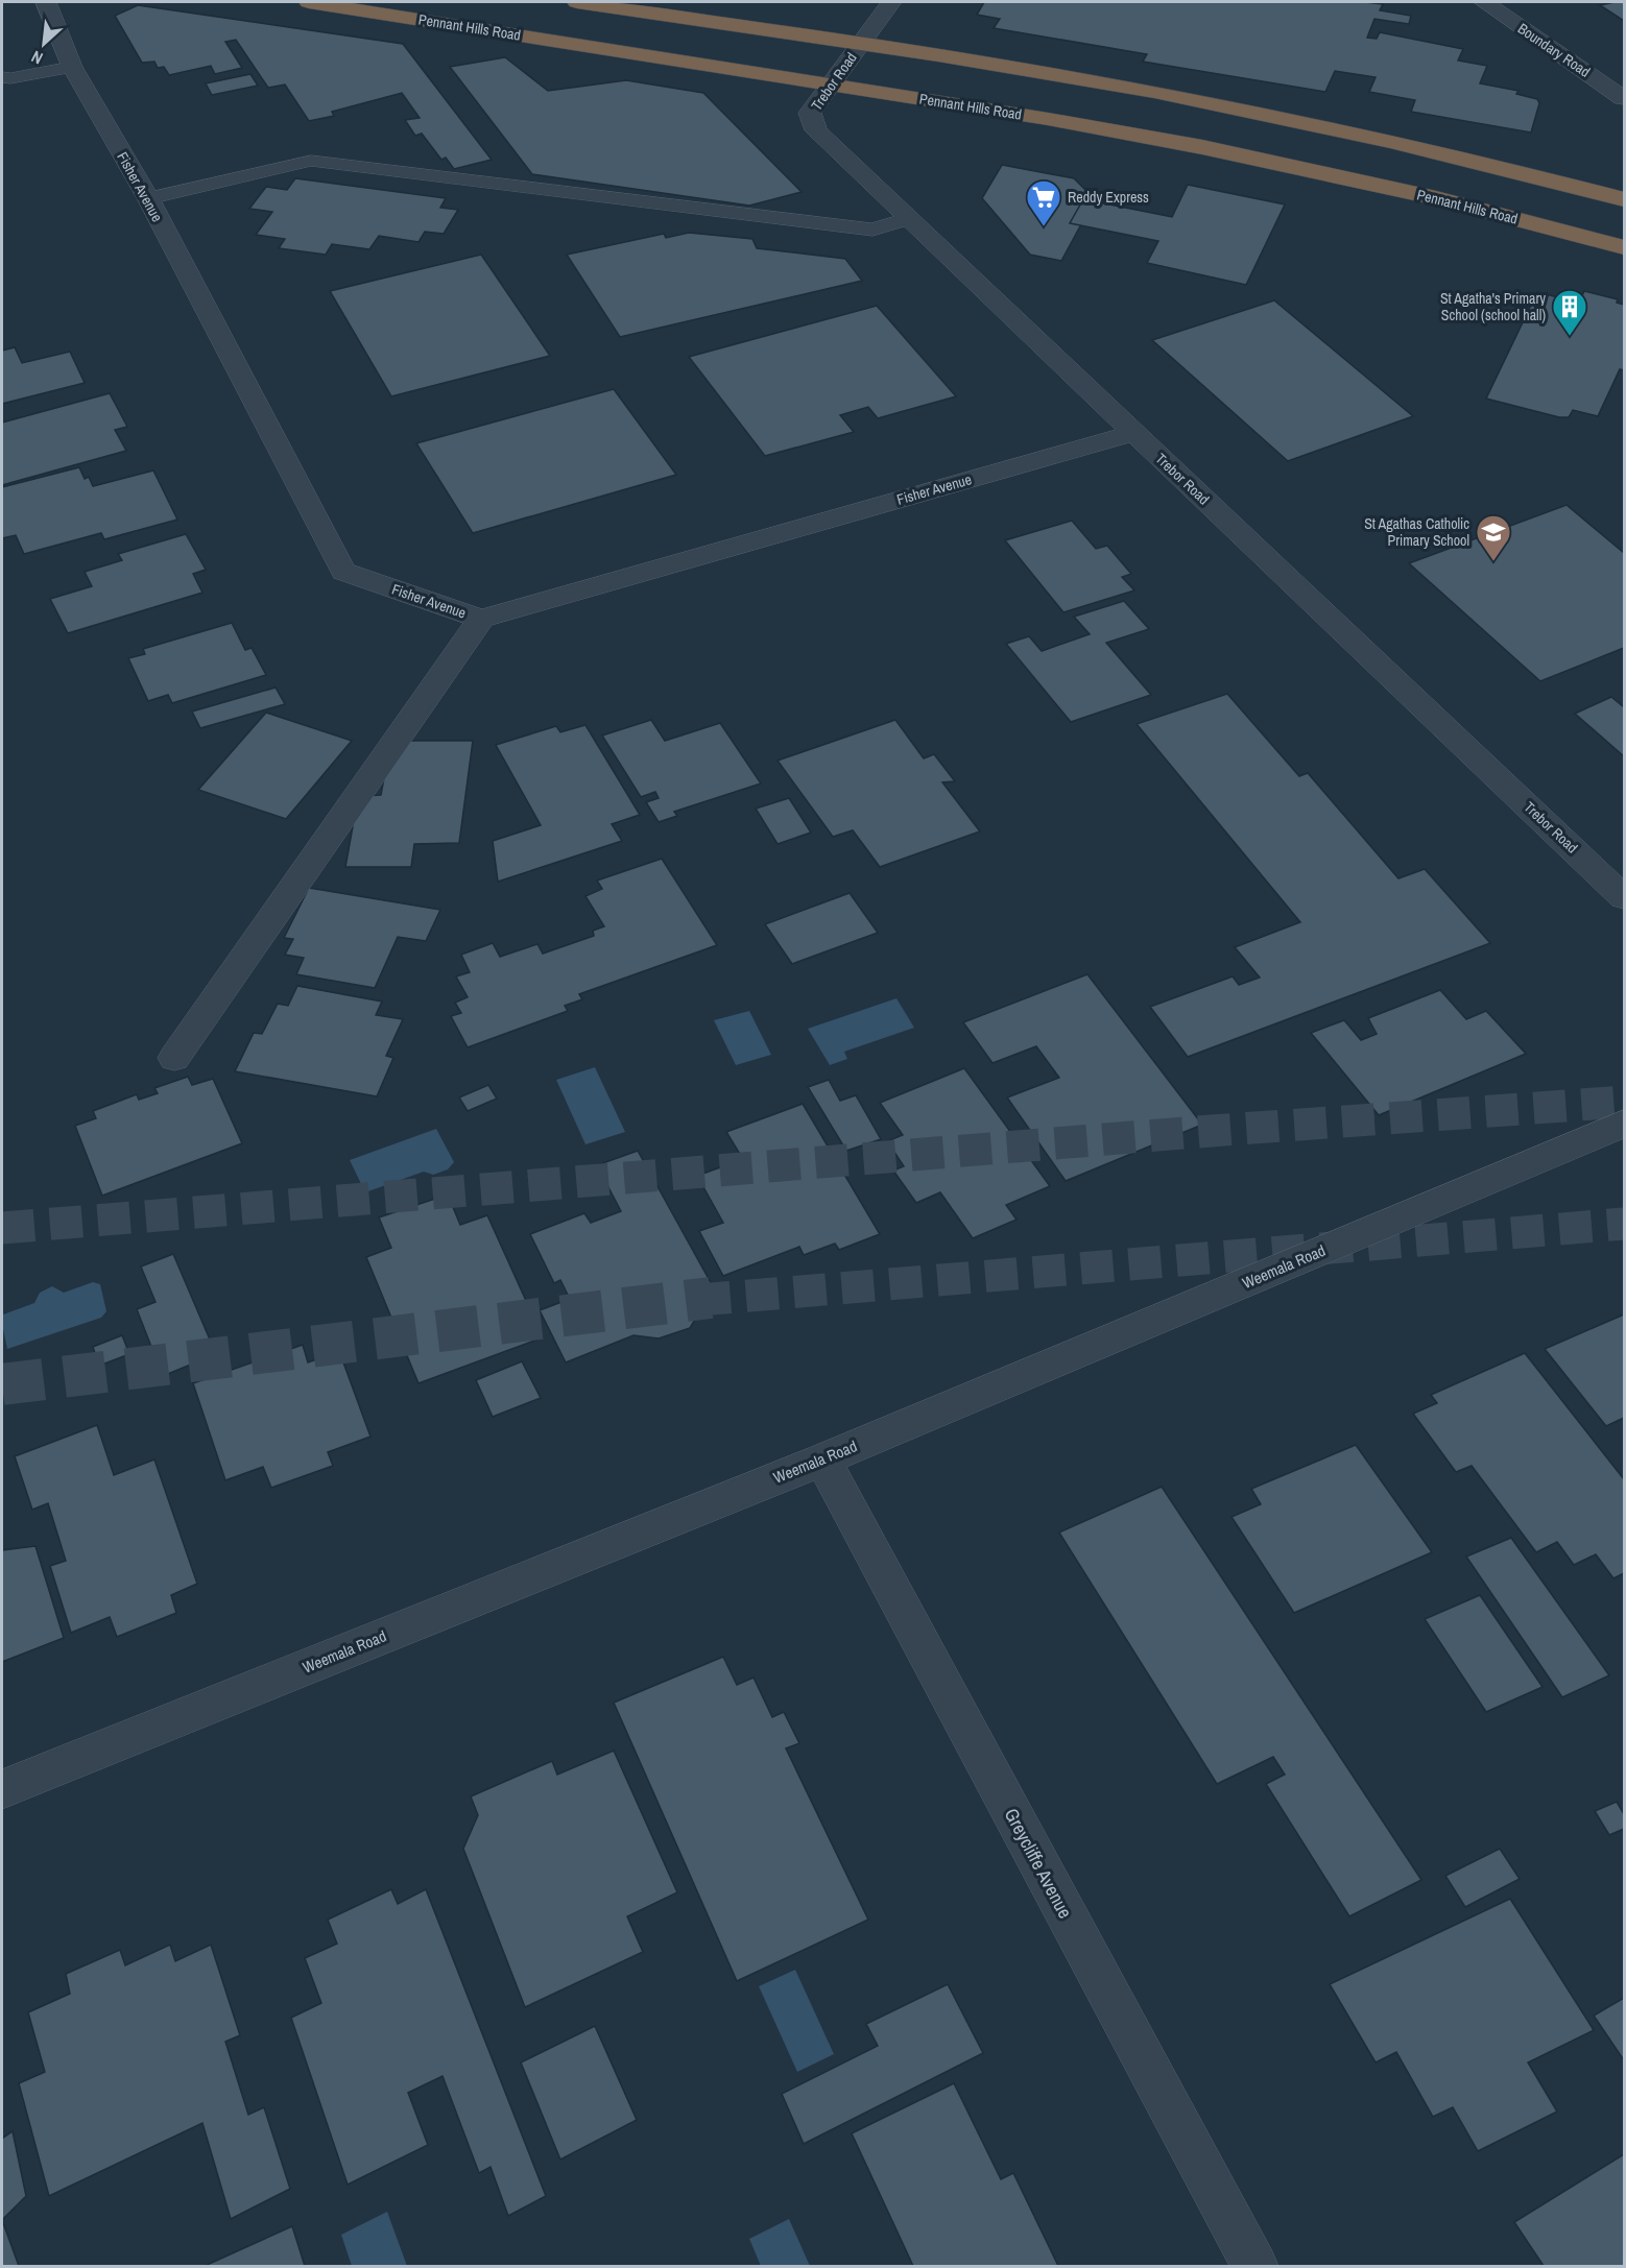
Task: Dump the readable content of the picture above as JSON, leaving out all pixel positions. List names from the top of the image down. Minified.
{"streets":{"highway":["Pennant Hills Road"],"street":["Boundary Road","Trebor Road","Fisher Avenue","Weemala Road","Greycliffe Avenue"]},"crossings":[["Pennant Hills Road","Trebor Road"],["Trebor Road","Fisher Avenue"],["Weemala Road","Greycliffe Avenue"]],"places":{"supermarket":["Reddy Express"],"building":["St Agatha's Primary School (school hall)"],"school or university":["St Agathas Catholic Primary School"]},"north":"bottom left"}
